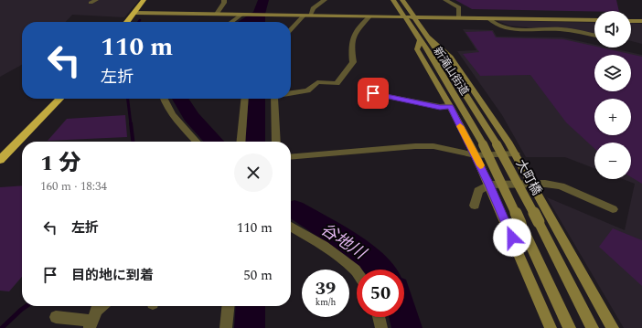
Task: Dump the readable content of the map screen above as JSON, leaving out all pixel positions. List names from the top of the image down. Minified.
{"streets":{"main road":["新滝山街道","大町橋"]},"crossings":[["新滝山街道","大町橋"]],"water":["谷地川"],"page":{"map_buttons":["+","−"],"turn":["110 m","左折"],"heading":["1 分","160 m · 18:34"],"list":[{"name":"左折","value":"110 m"},{"name":"目的地に到着","value":"50 m"}],"speed":"39 km/h","limit":"50"}}
